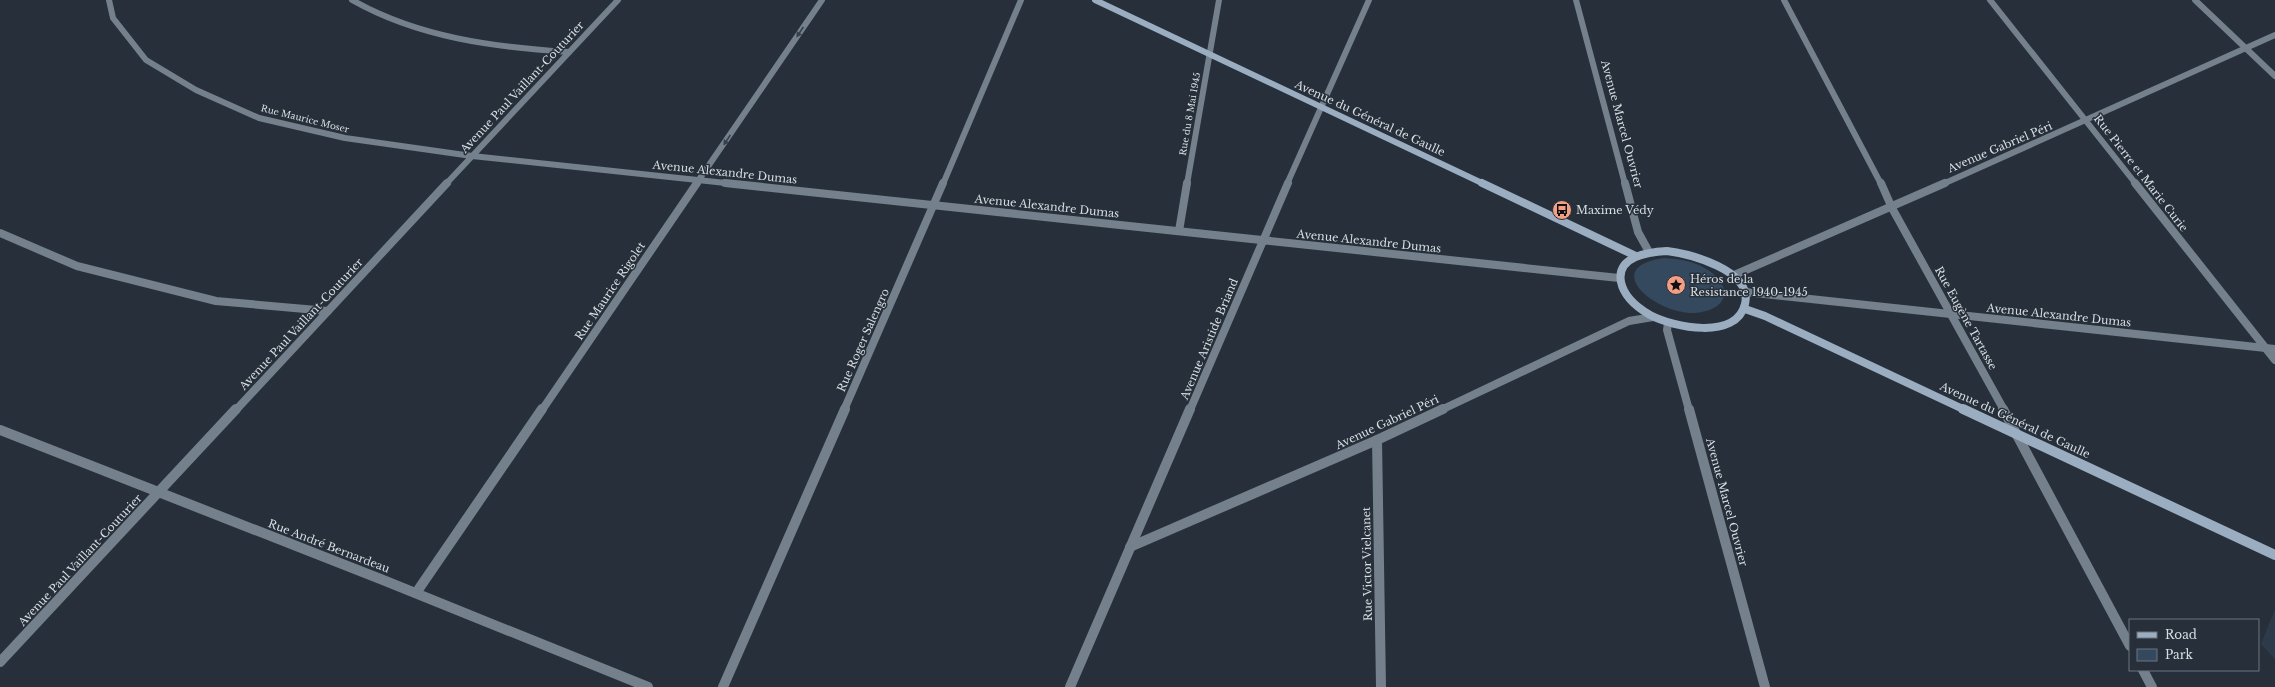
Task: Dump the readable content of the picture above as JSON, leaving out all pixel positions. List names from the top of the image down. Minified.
{"streets":{"street":["Avenue Paul Vaillant-Couturier","Rue du 8 Mai 1945","Avenue du Général de Gaulle","Rue Maurice Moser","Avenue Marcel Ouvrier","Avenue Gabriel Péri","Avenue Alexandre Dumas","Rue Pierre et Marie Curie","Rue Maurice Rigolet","Rue Eugène Tartasse","Avenue Aristide Briand","Rue Roger Salengro","Rue André Bernardeau","Rue Victor Vielcanet"]},"crossings":[["Avenue Paul Vaillant-Couturier","Rue Maurice Moser"],["Avenue Paul Vaillant-Couturier","Avenue Alexandre Dumas"],["Avenue Paul Vaillant-Couturier","Rue André Bernardeau"],["Rue du 8 Mai 1945","Avenue du Général de Gaulle"],["Rue du 8 Mai 1945","Avenue Alexandre Dumas"],["Avenue du Général de Gaulle","Avenue Marcel Ouvrier"],["Avenue du Général de Gaulle","Avenue Gabriel Péri"],["Avenue du Général de Gaulle","Avenue Alexandre Dumas"],["Avenue du Général de Gaulle","Rue Eugène Tartasse"],["Avenue du Général de Gaulle","Avenue Aristide Briand"],["Rue Maurice Moser","Avenue Alexandre Dumas"],["Avenue Marcel Ouvrier","Avenue Gabriel Péri"],["Avenue Marcel Ouvrier","Avenue Alexandre Dumas"],["Avenue Gabriel Péri","Avenue Alexandre Dumas"],["Avenue Gabriel Péri","Rue Pierre et Marie Curie"],["Avenue Gabriel Péri","Rue Eugène Tartasse"],["Avenue Gabriel Péri","Avenue Aristide Briand"],["Avenue Gabriel Péri","Rue Victor Vielcanet"],["Avenue Alexandre Dumas","Rue Pierre et Marie Curie"],["Avenue Alexandre Dumas","Rue Maurice Rigolet"],["Avenue Alexandre Dumas","Rue Eugène Tartasse"],["Avenue Alexandre Dumas","Avenue Aristide Briand"],["Avenue Alexandre Dumas","Rue Roger Salengro"],["Rue Maurice Rigolet","Rue André Bernardeau"]],"places":{"bus stop":["Maxime Védy"],"place":["Héros de la Resistance 1940-1945"]},"legend":["Road","Park"]}
